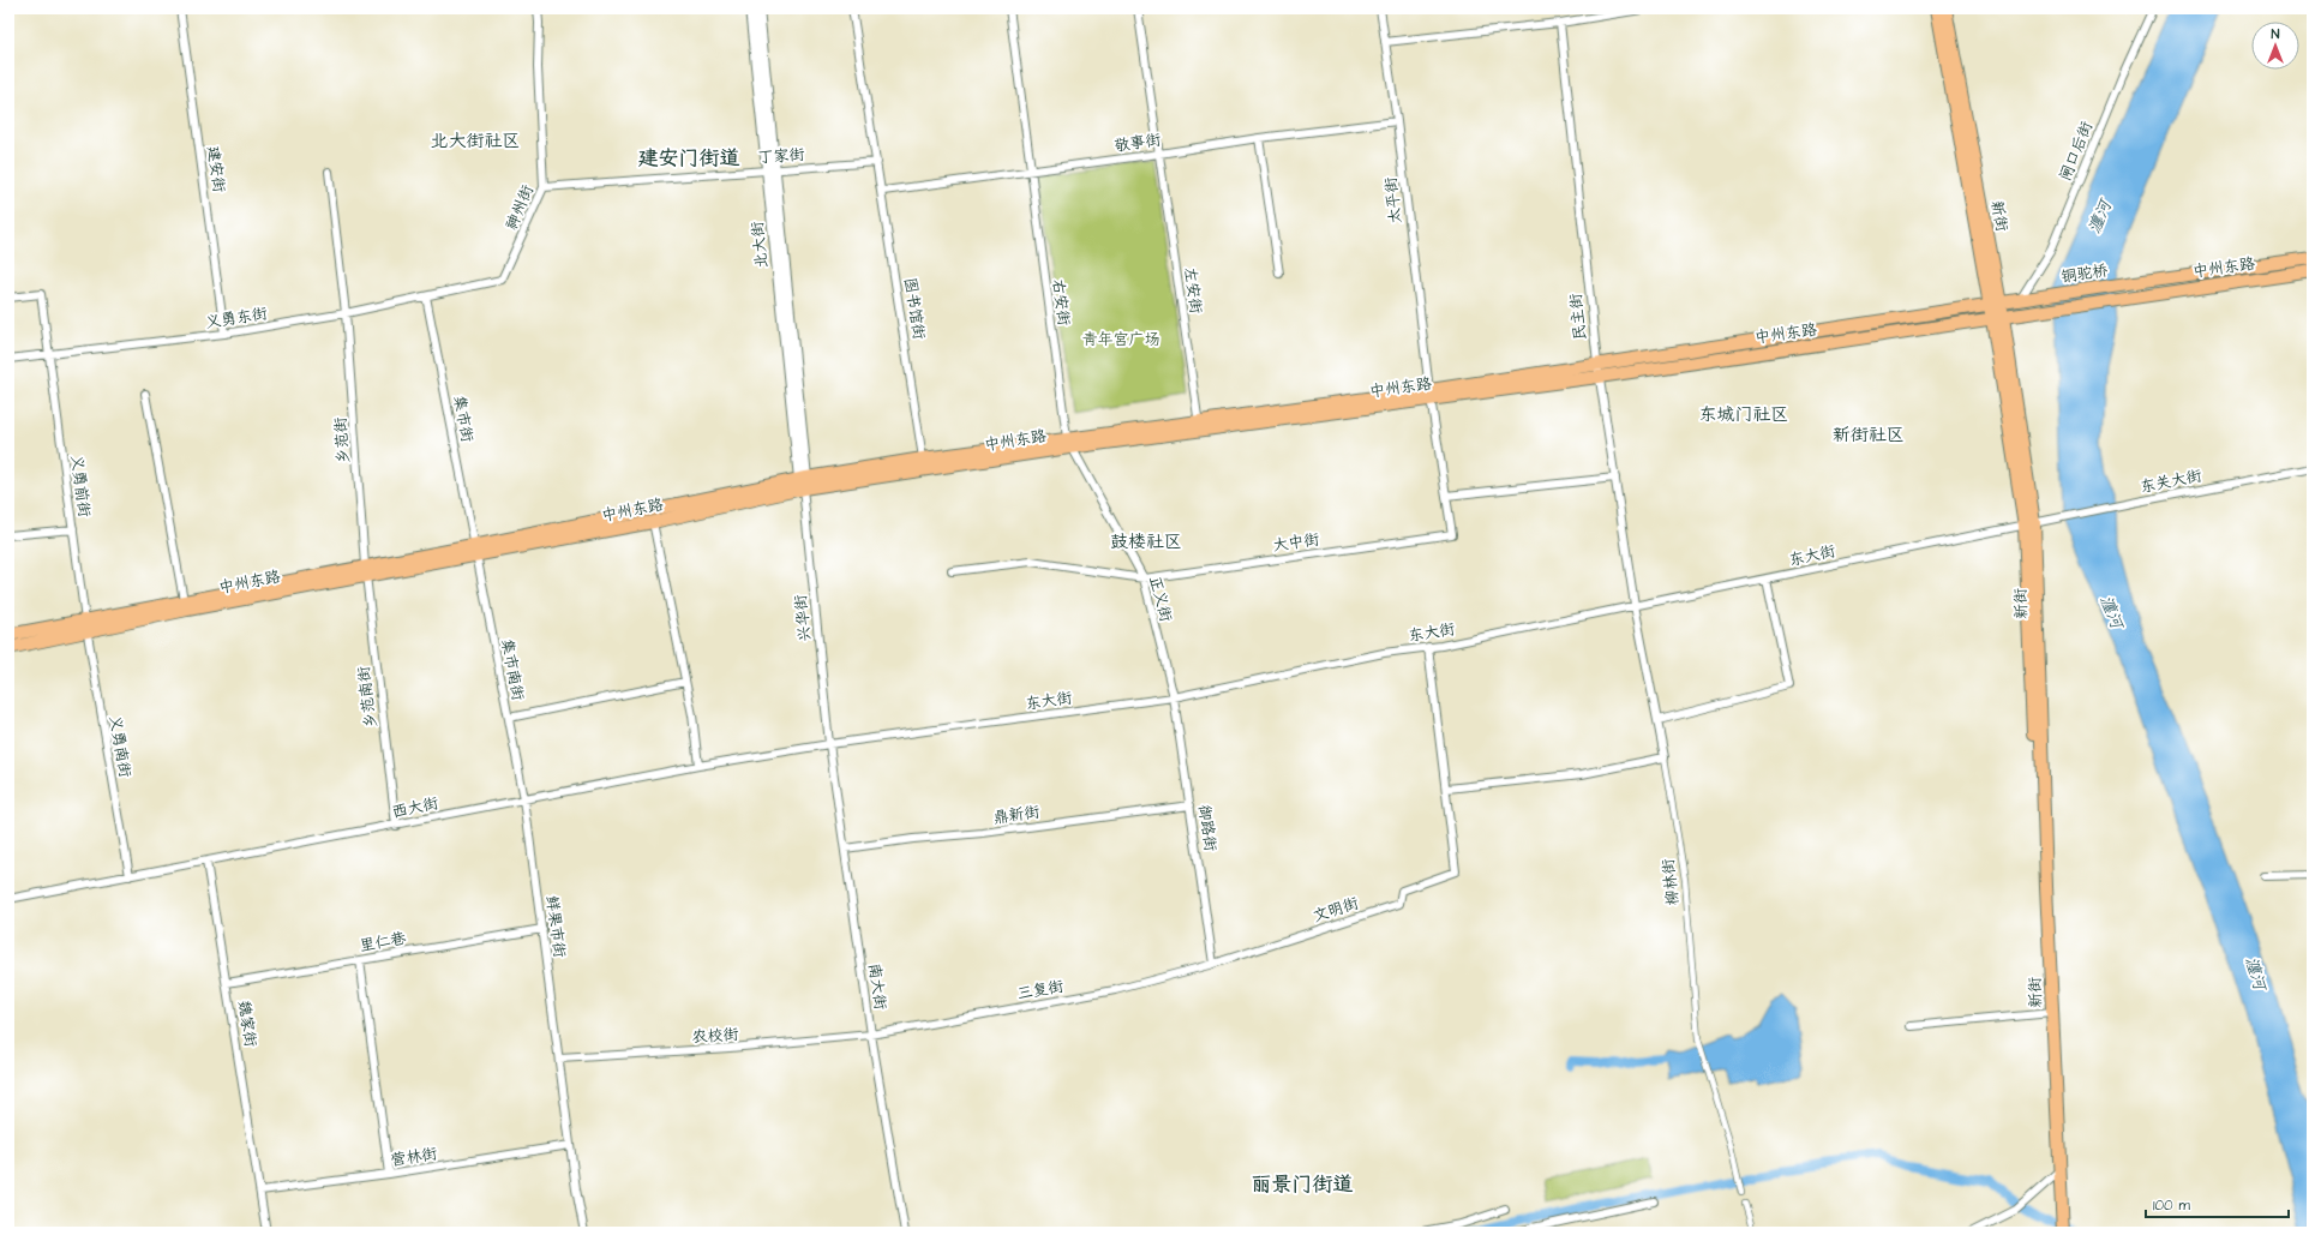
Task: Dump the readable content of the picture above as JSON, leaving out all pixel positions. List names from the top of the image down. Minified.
{"streets":{"main road":["新街","中州东路","铜驼桥"],"street":["敬事街","闸口后街","丁家街","建安街","太平街","神州街","北大街","左安街","右安街","图书馆街","民主街","义勇东街","集市街","乡范街","东关大街","义勇前街","大中街","东大街","正义街","兴华街","集市南街","乡范南街","义勇南街","西大街","鼎新街","御路街","柳林街","文明街","鲜果市街","里仁巷","南大街","三复街","魏家街","农校街","营林街"]},"crossings":[["敬事街","太平街"],["敬事街","左安街"],["敬事街","右安街"],["敬事街","图书馆街"],["闸口后街","中州东路"],["闸口后街","铜驼桥"],["丁家街","神州街"],["丁家街","北大街"],["丁家街","图书馆街"],["建安街","义勇东街"],["太平街","中州东路"],["太平街","大中街"],["神州街","义勇东街"],["神州街","集市街"],["新街","中州东路"],["新街","东关大街"],["新街","东大街"],["北大街","中州东路"],["北大街","兴华街"],["中州东路","铜驼桥"],["中州东路","左安街"],["中州东路","右安街"],["中州东路","图书馆街"],["中州东路","民主街"],["中州东路","集市街"],["中州东路","乡范街"],["中州东路","义勇前街"],["中州东路","正义街"],["中州东路","兴华街"],["中州东路","集市南街"],["中州东路","乡范南街"],["中州东路","义勇南街"],["右安街","正义街"],["民主街","东大街"],["民主街","柳林街"],["义勇东街","集市街"],["义勇东街","乡范街"],["义勇东街","义勇前街"],["集市街","集市南街"],["乡范街","乡范南街"],["东关大街","东大街"],["义勇前街","义勇南街"],["大中街","正义街"],["东大街","正义街"],["东大街","兴华街"],["东大街","西大街"],["东大街","御路街"],["东大街","柳林街"],["东大街","南大街"],["正义街","御路街"],["兴华街","西大街"],["兴华街","南大街"],["集市南街","西大街"],["集市南街","鲜果市街"],["乡范南街","西大街"],["义勇南街","西大街"],["西大街","鲜果市街"],["西大街","南大街"],["西大街","魏家街"],["鼎新街","御路街"],["鼎新街","南大街"],["御路街","文明街"],["御路街","三复街"],["文明街","三复街"],["鲜果市街","里仁巷"],["鲜果市街","农校街"],["鲜果市街","营林街"],["里仁巷","魏家街"],["南大街","三复街"],["南大街","农校街"],["三复街","农校街"],["魏家街","营林街"]],"districts":["北大街社区","建安门街道","东城门社区","新街社区","鼓楼社区","丽景门街道"],"water":["瀍河"],"parks":["青年宫广场"],"scale_bar":"100 m","north":"top"}
